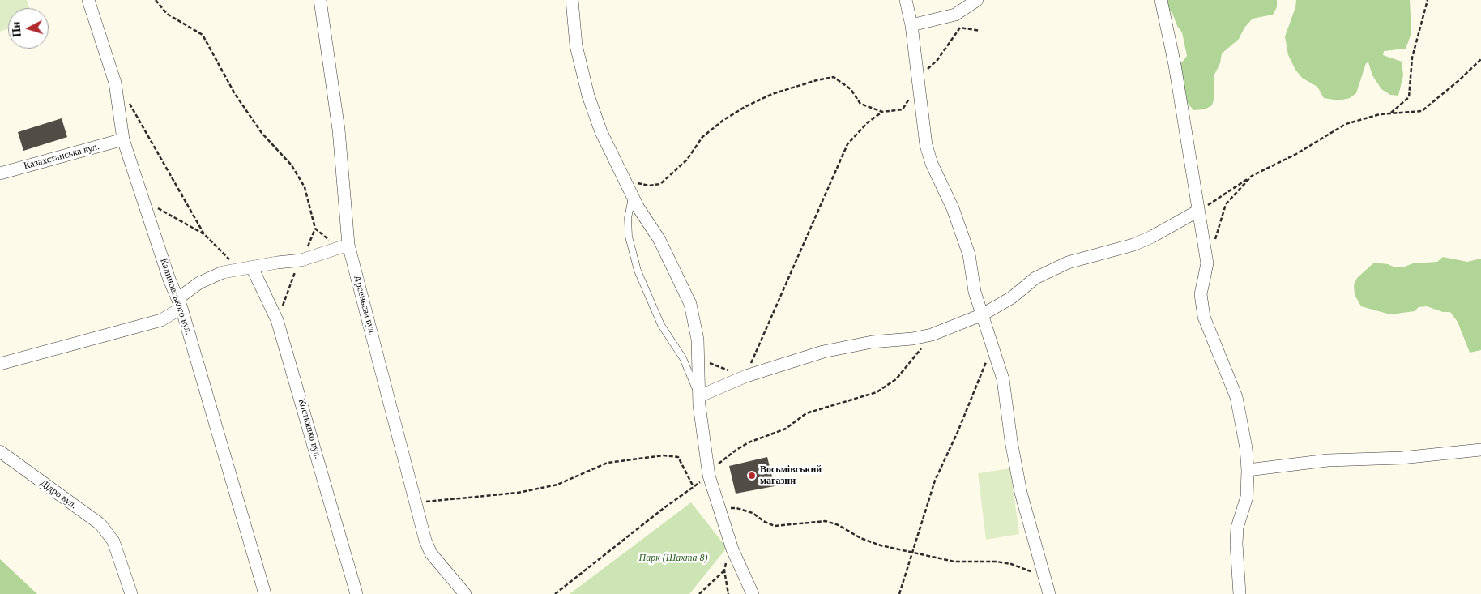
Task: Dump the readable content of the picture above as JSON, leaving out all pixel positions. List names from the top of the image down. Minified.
{"streets":{"street":["Казахстанська вул.","Калиновського вул.","Арсеньєва вул.","Костюшко вул.","Дідро вул."]},"crossings":[["Казахстанська вул.","Калиновського вул."]],"parks":["Парк (Шахта 8)"],"places":["Восьмівський магазин"],"north":"left"}
